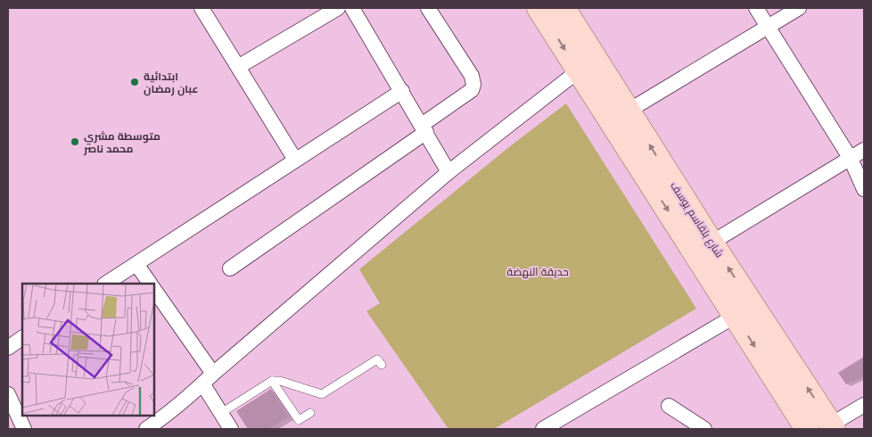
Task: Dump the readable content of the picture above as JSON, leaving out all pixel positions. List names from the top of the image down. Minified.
{"streets":{"main road":["شارع بلقاسم يوسف"]},"parks":["حديقة النهضة"],"places":["ابتدائية عبان رمضان","متوسطة مشري محمد ناصر"]}
